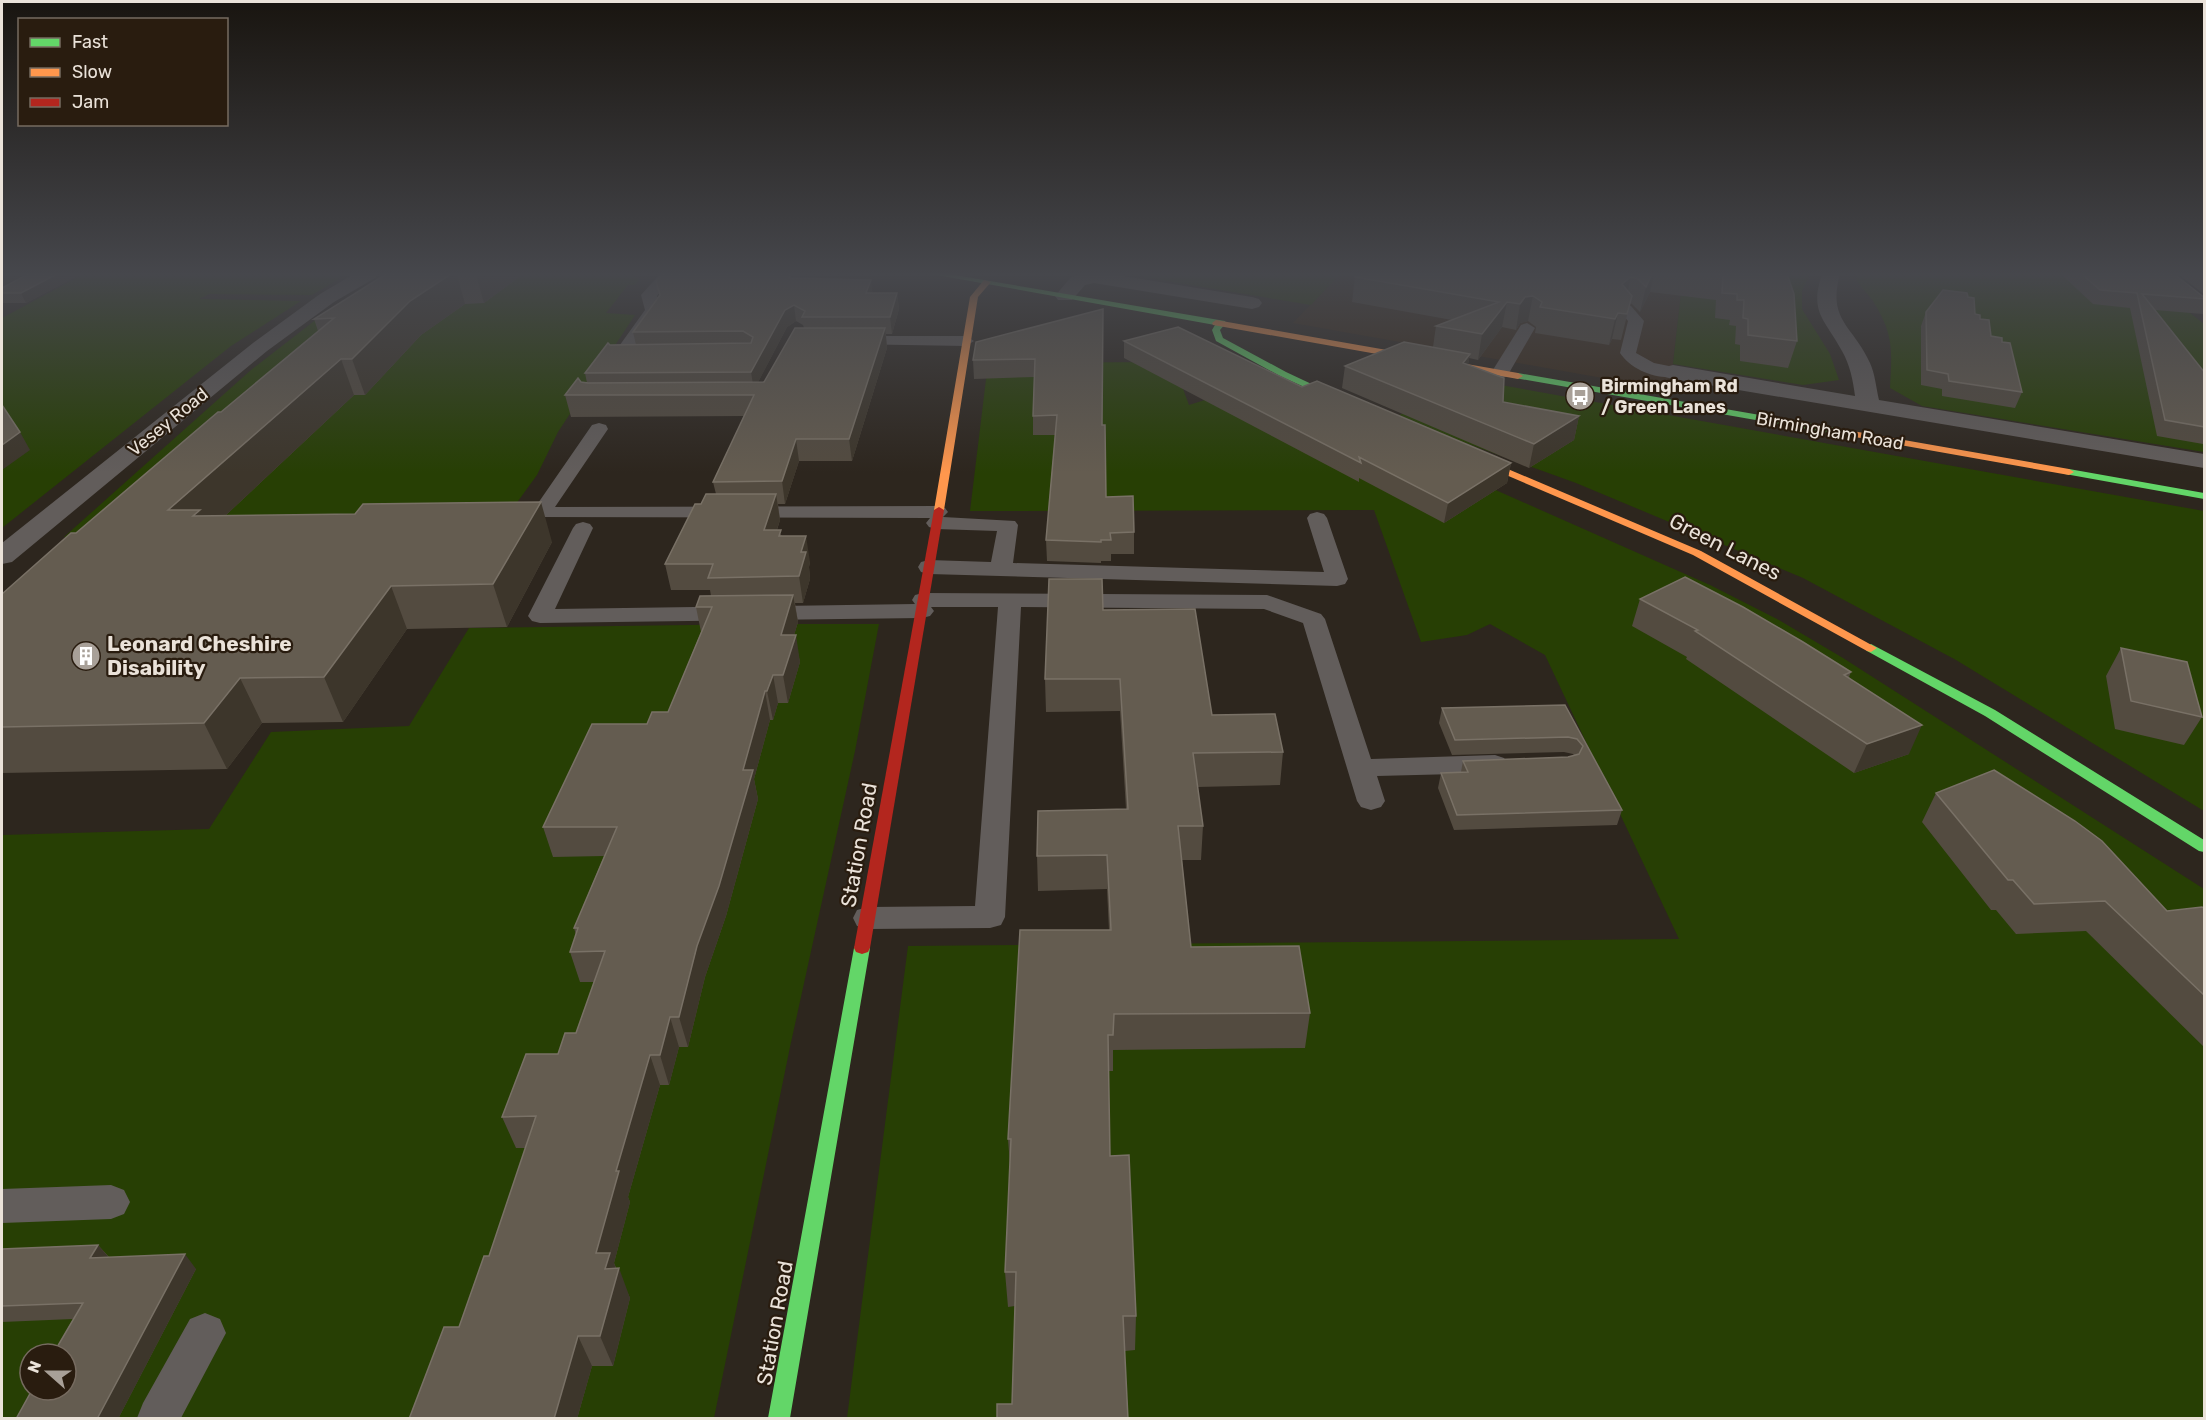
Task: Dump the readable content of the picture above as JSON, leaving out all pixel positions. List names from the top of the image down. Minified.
{"streets":{"street":["Vesey Road","Birmingham Road","Green Lanes","Station Road"]},"places":{"bus stop":["Birmingham Rd / Green Lanes"],"building":["Leonard Cheshire Disability"]},"legend":["Fast","Slow","Jam"],"north":"left"}
